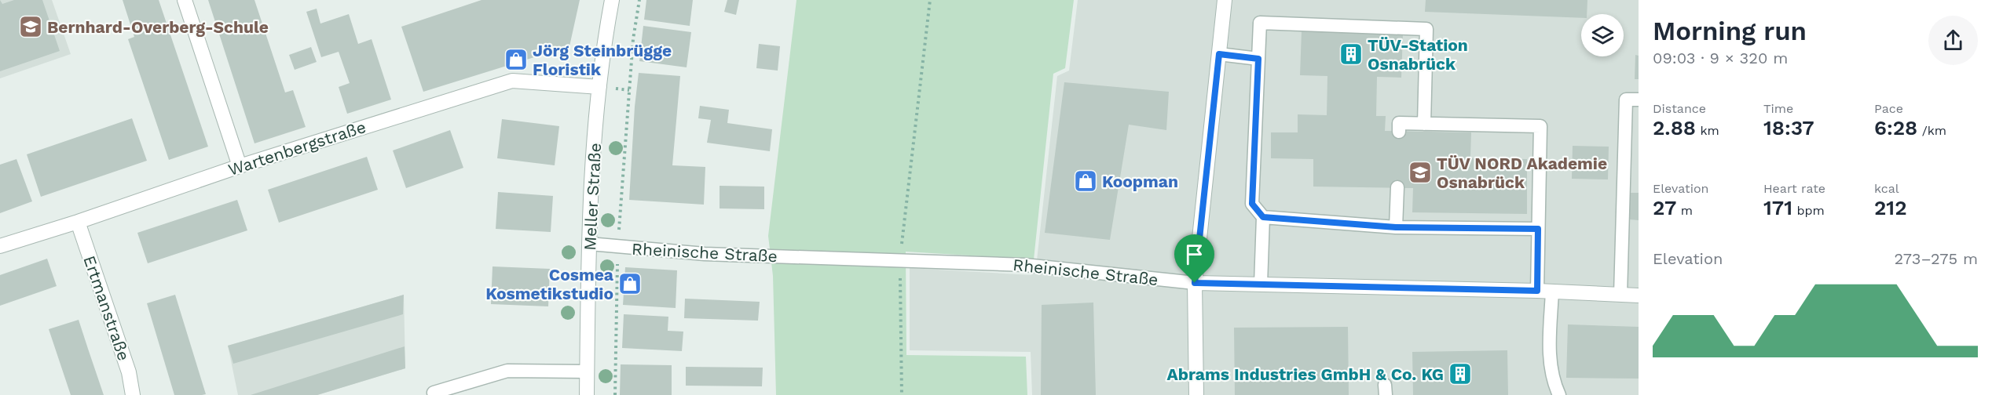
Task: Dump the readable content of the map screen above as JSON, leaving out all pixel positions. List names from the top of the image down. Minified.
{"streets":{"street":["Wartenbergstraße","Meller Straße","Rheinische Straße","Ertmanstraße"]},"crossings":[["Wartenbergstraße","Meller Straße"],["Wartenbergstraße","Ertmanstraße"],["Meller Straße","Rheinische Straße"]],"places":{"school or university":["Bernhard-Overberg-Schule","TÜV NORD Akademie Osnabrück"],"building":["TÜV-Station Osnabrück","Abrams Industries GmbH & Co. KG"],"shop":["Jörg Steinbrügge Floristik","Koopman","Cosmea Kosmetikstudio"]},"page":{"heading":["Morning run","09:03 · 9 × 320 m"],"stats":[["Distance","2.88 km"],["Time","18:37"],["Pace","6:28 /km"],["Elevation","27 m"],["Heart rate","171 bpm"],["kcal","212"]],"chart":["Elevation","273–275 m"]}}
